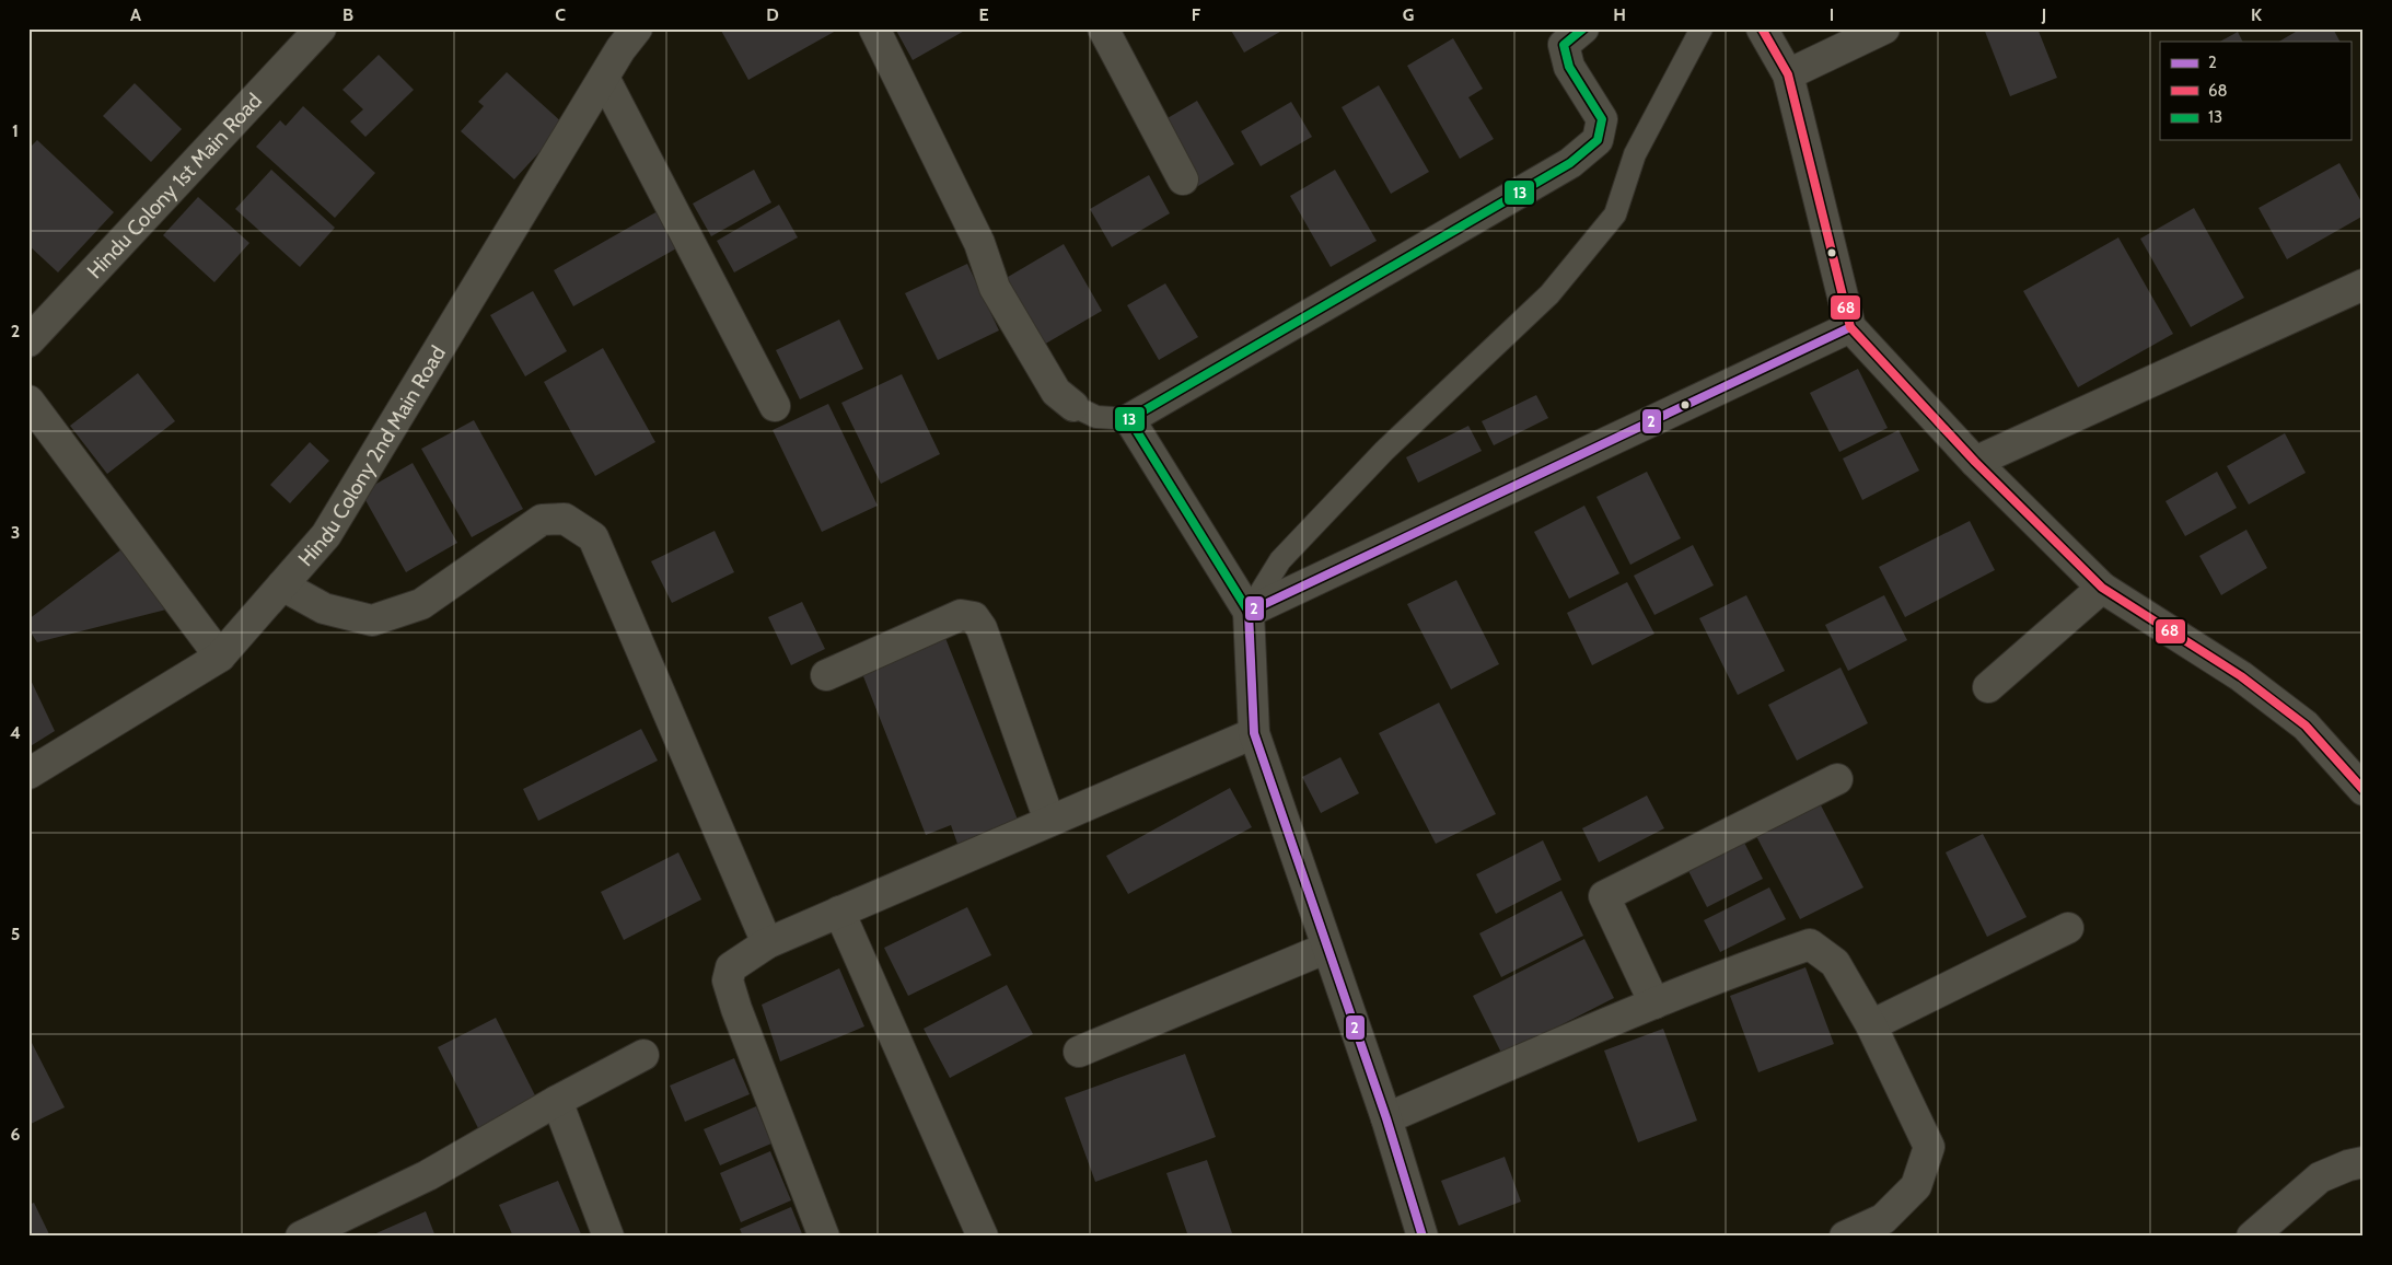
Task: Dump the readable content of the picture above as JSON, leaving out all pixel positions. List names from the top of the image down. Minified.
{"streets":{"street":["Hindu Colony 1st Main Road","Hindu Colony 2nd Main Road"]},"lines":["transit line 68","transit line 13","transit line 2"],"legend":["2","68","13"],"grid":{"columns":["A","B","C","D","E","F","G","H","I","J","K"],"rows":["1","2","3","4","5","6"]}}
